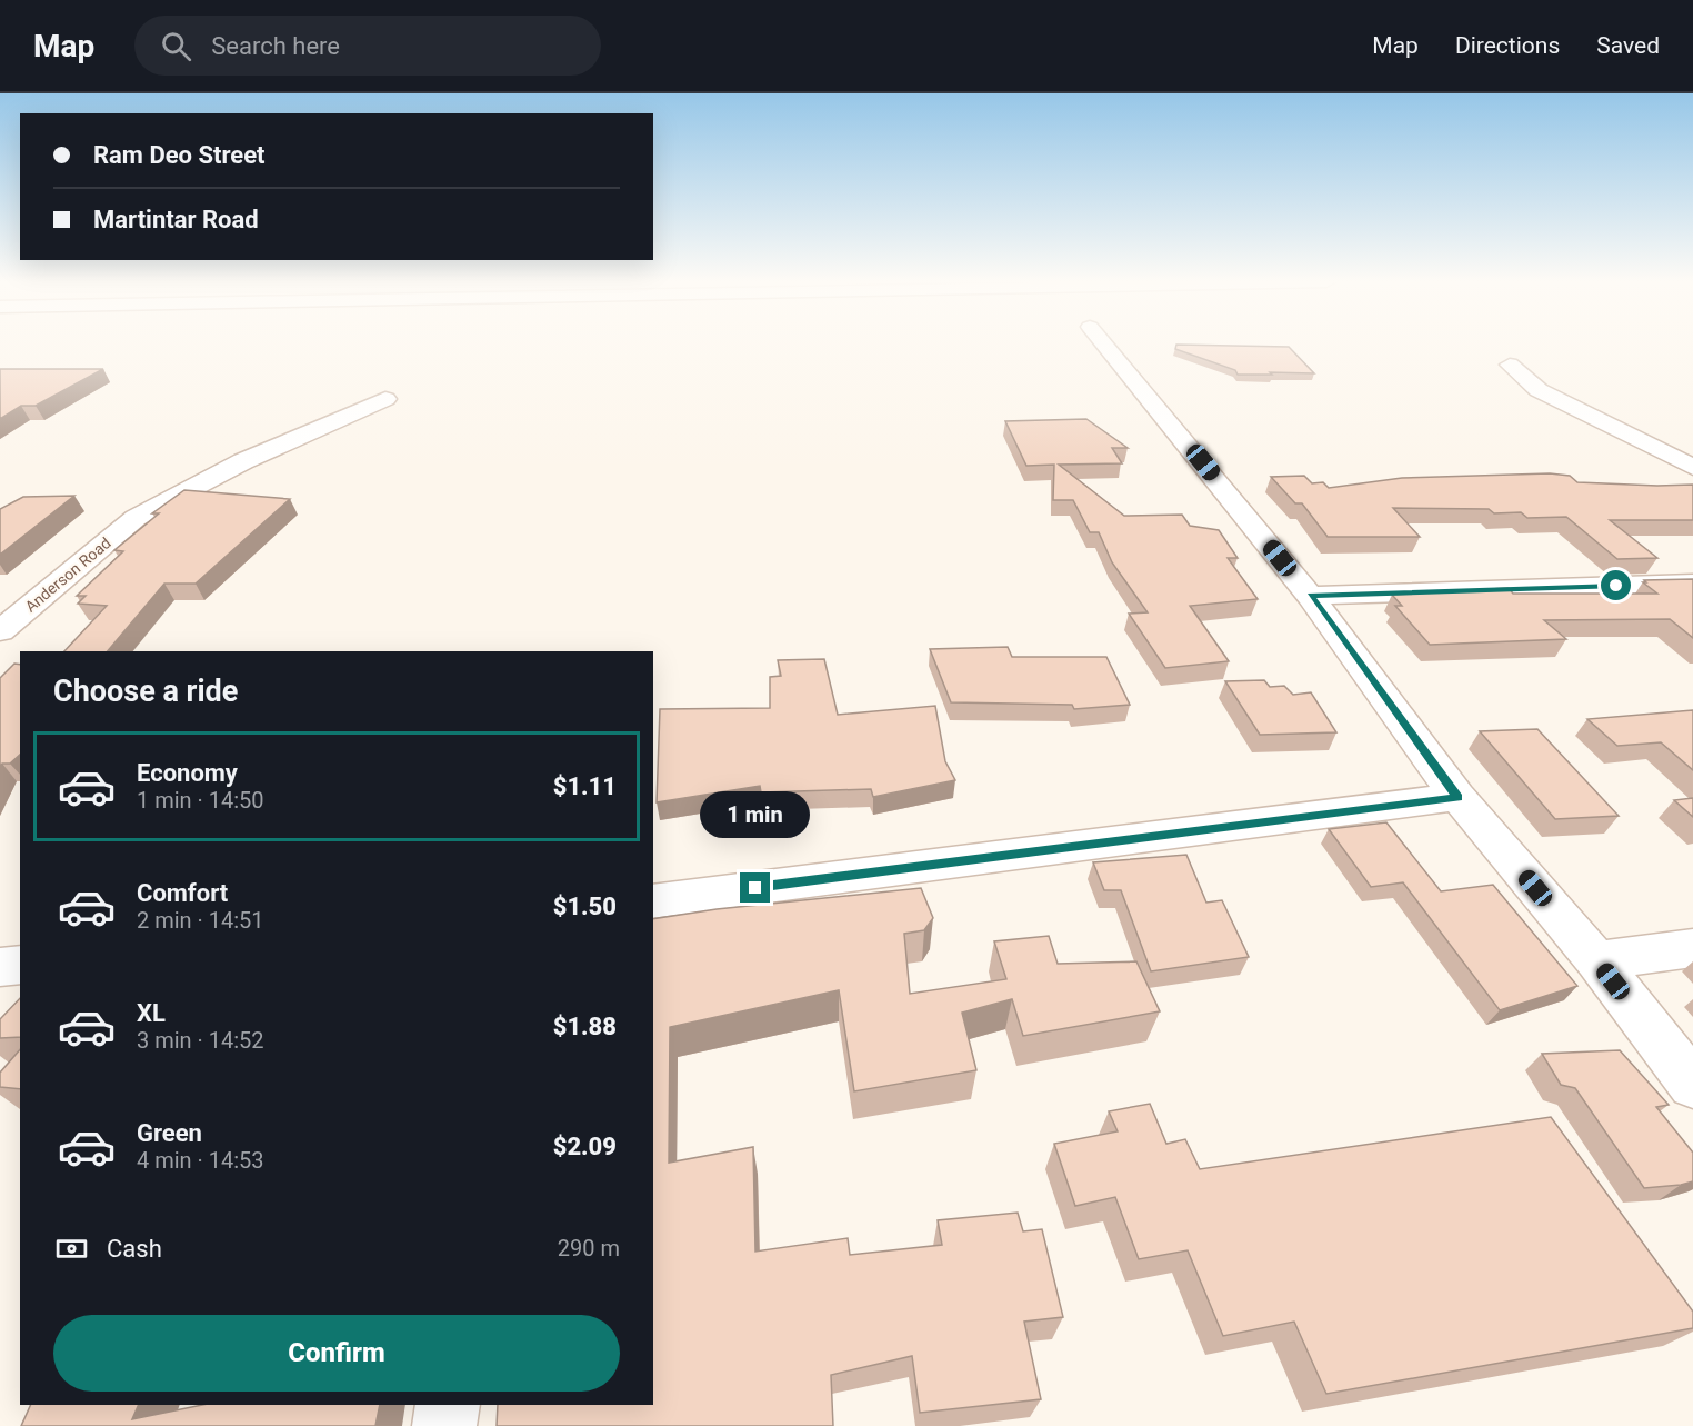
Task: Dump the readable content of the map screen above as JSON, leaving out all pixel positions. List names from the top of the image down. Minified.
{"streets":{"street":["Anderson Road"]},"page":{"header":"Map","search":"Search here","nav":["Map","Directions","Saved"],"banner":["Ram Deo Street","Martintar Road"],"heading":"Choose a ride","list":[{"name":"Economy","note":"1 min · 14:50","value":"$1.11"},{"name":"Comfort","note":"2 min · 14:51","value":"$1.50"},{"name":"XL","note":"3 min · 14:52","value":"$1.88"},{"name":"Green","note":"4 min · 14:53","value":"$2.09"}],"bubble":"1 min","pay":["Cash","290 m"],"buttons":"Confirm"}}
